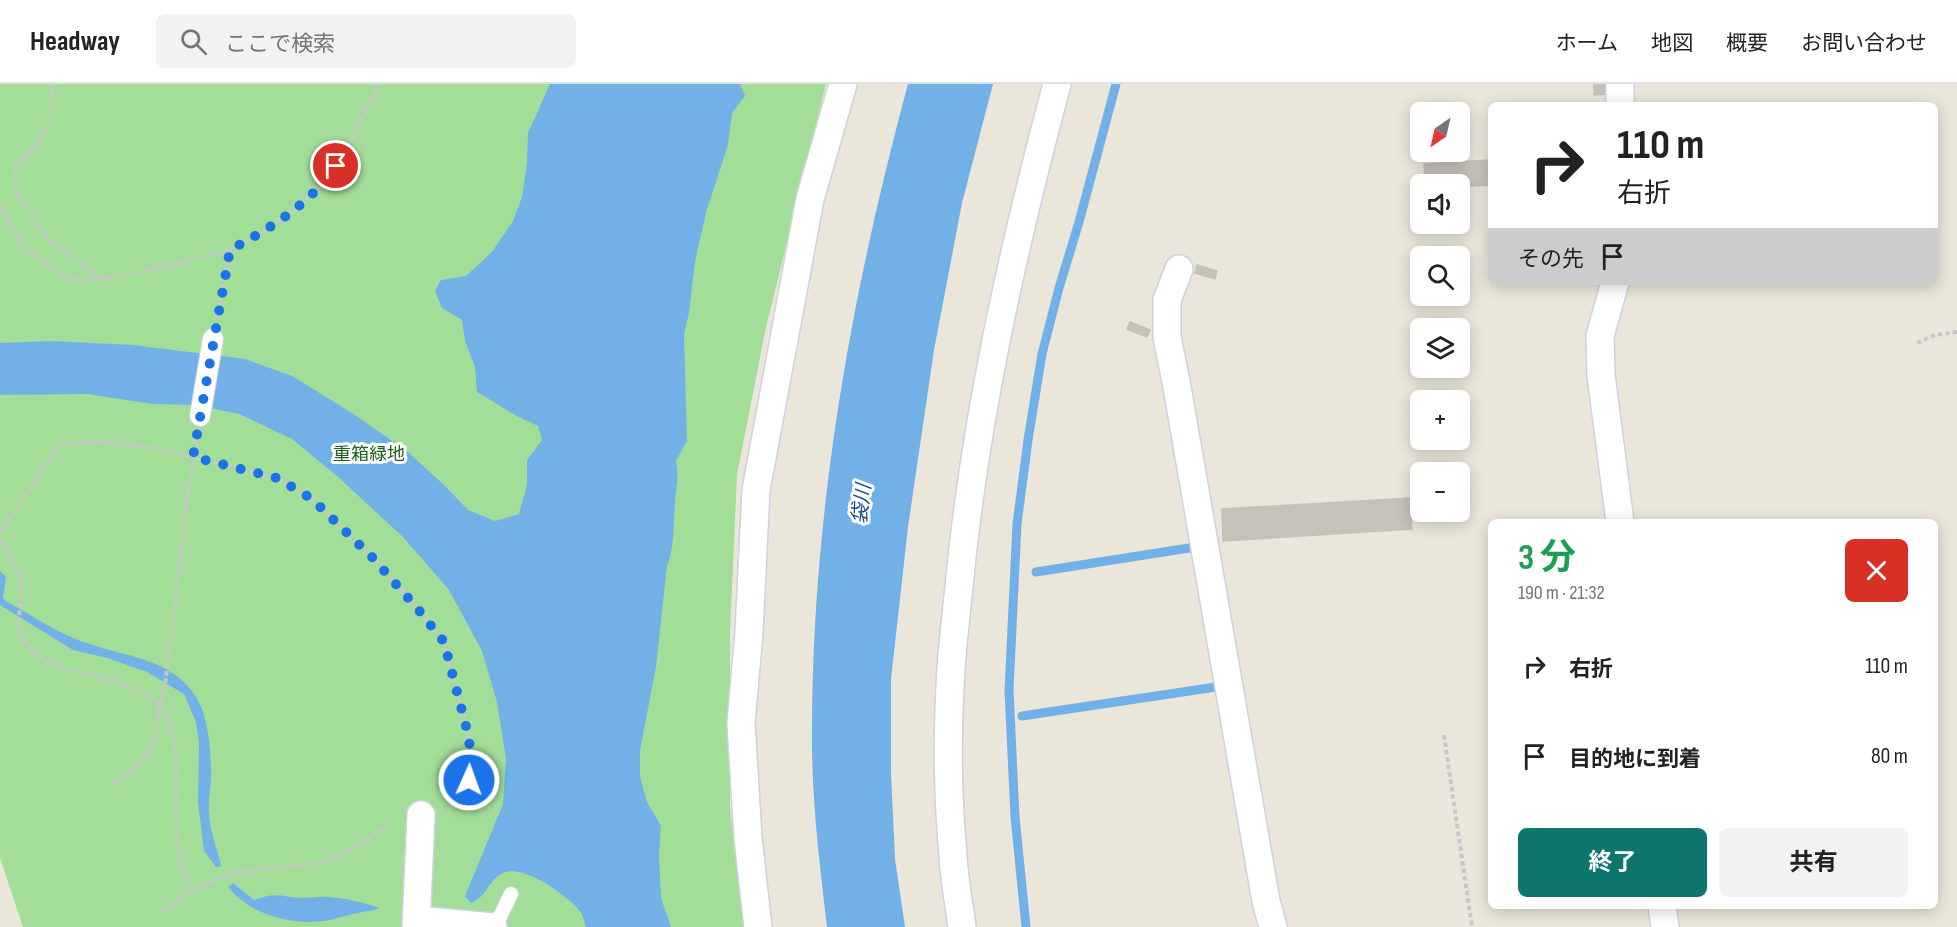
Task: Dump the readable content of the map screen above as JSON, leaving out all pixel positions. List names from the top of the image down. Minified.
{"water":["袋川"],"parks":["重箱緑地"],"north":"bottom left","page":{"header":"Headway","search":"ここで検索","nav":["ホーム","地図","概要","お問い合わせ"],"map_buttons":["+","−"],"turn":["110 m","右折"],"then":"その先","heading":["3 分","190 m · 21:32"],"list":[{"name":"右折","value":"110 m"},{"name":"目的地に到着","value":"80 m"}],"buttons":["終了","共有"]}}
